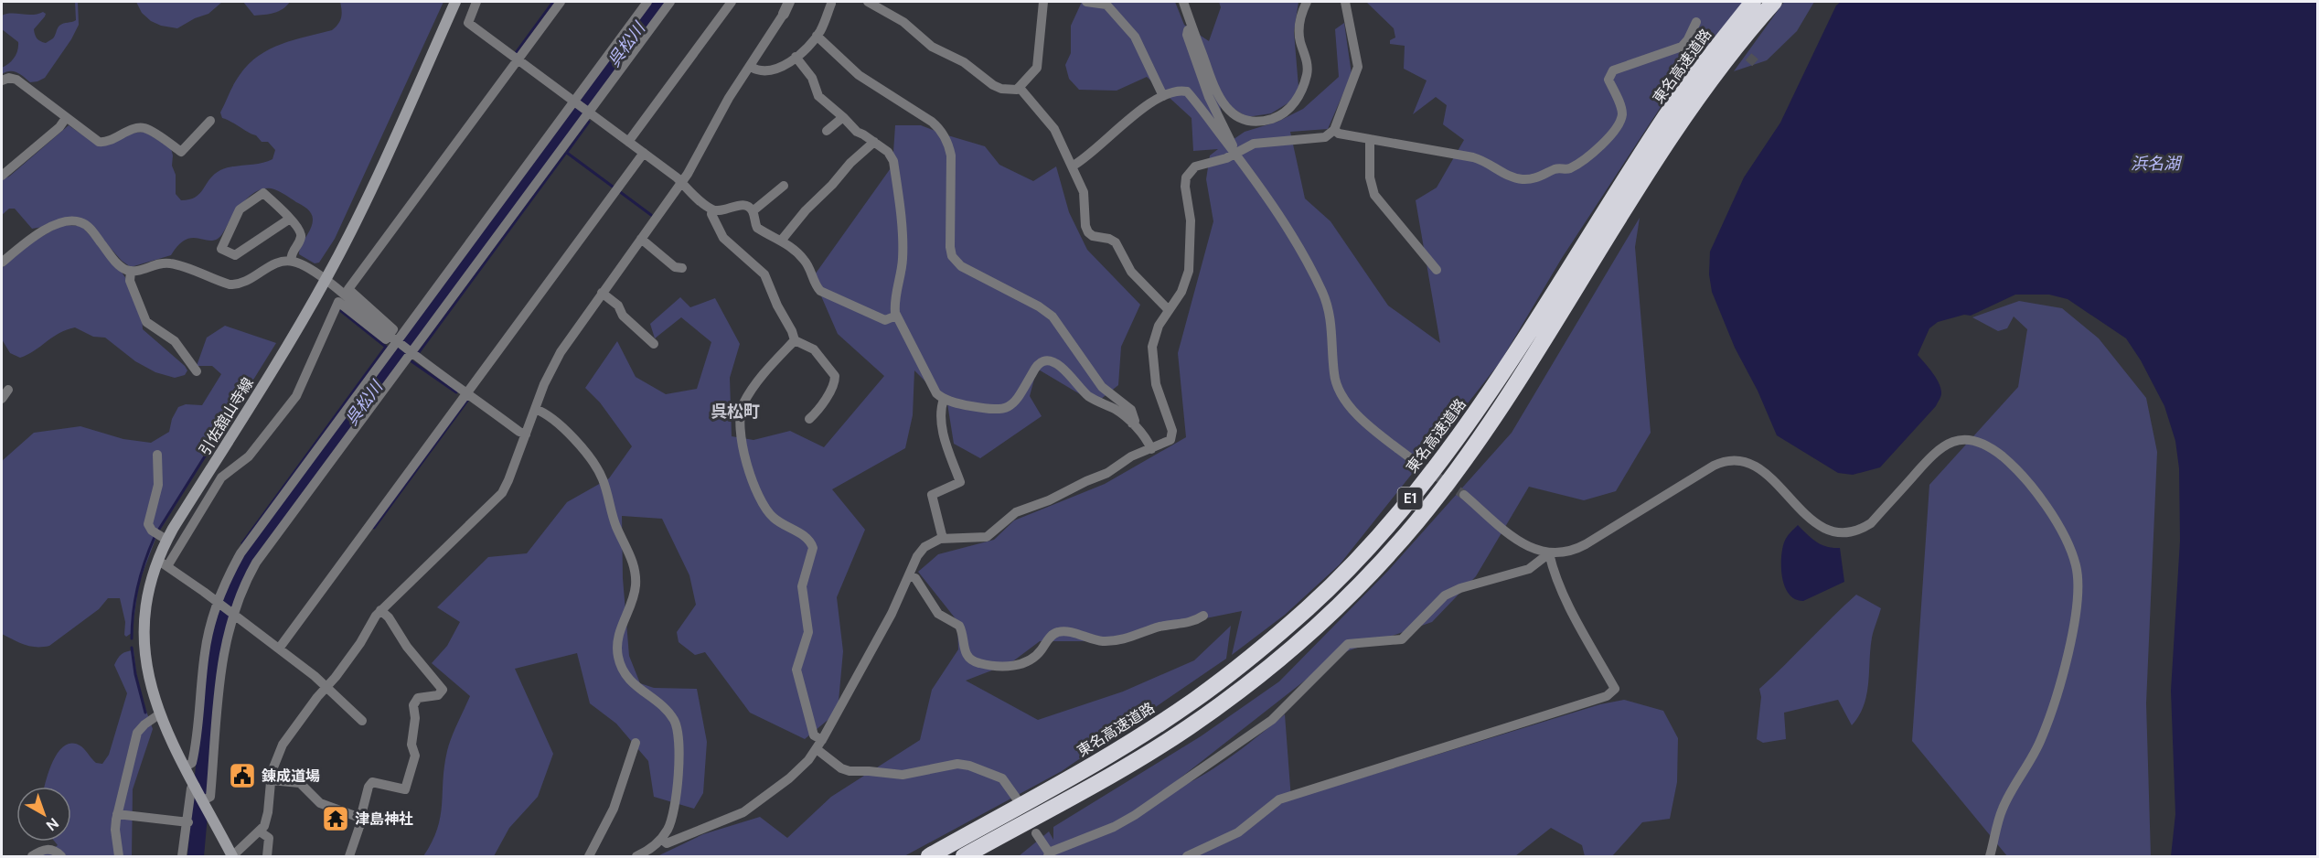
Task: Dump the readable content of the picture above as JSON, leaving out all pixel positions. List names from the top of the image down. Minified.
{"streets":{"highway":["東名高速道路","E1"],"main road":["引佐舘山寺線"]},"districts":["呉松町"],"water":["呉松川","浜名湖"],"places":{"public building":["錬成道場"],"temple":["津島神社"]},"north":"bottom right"}
